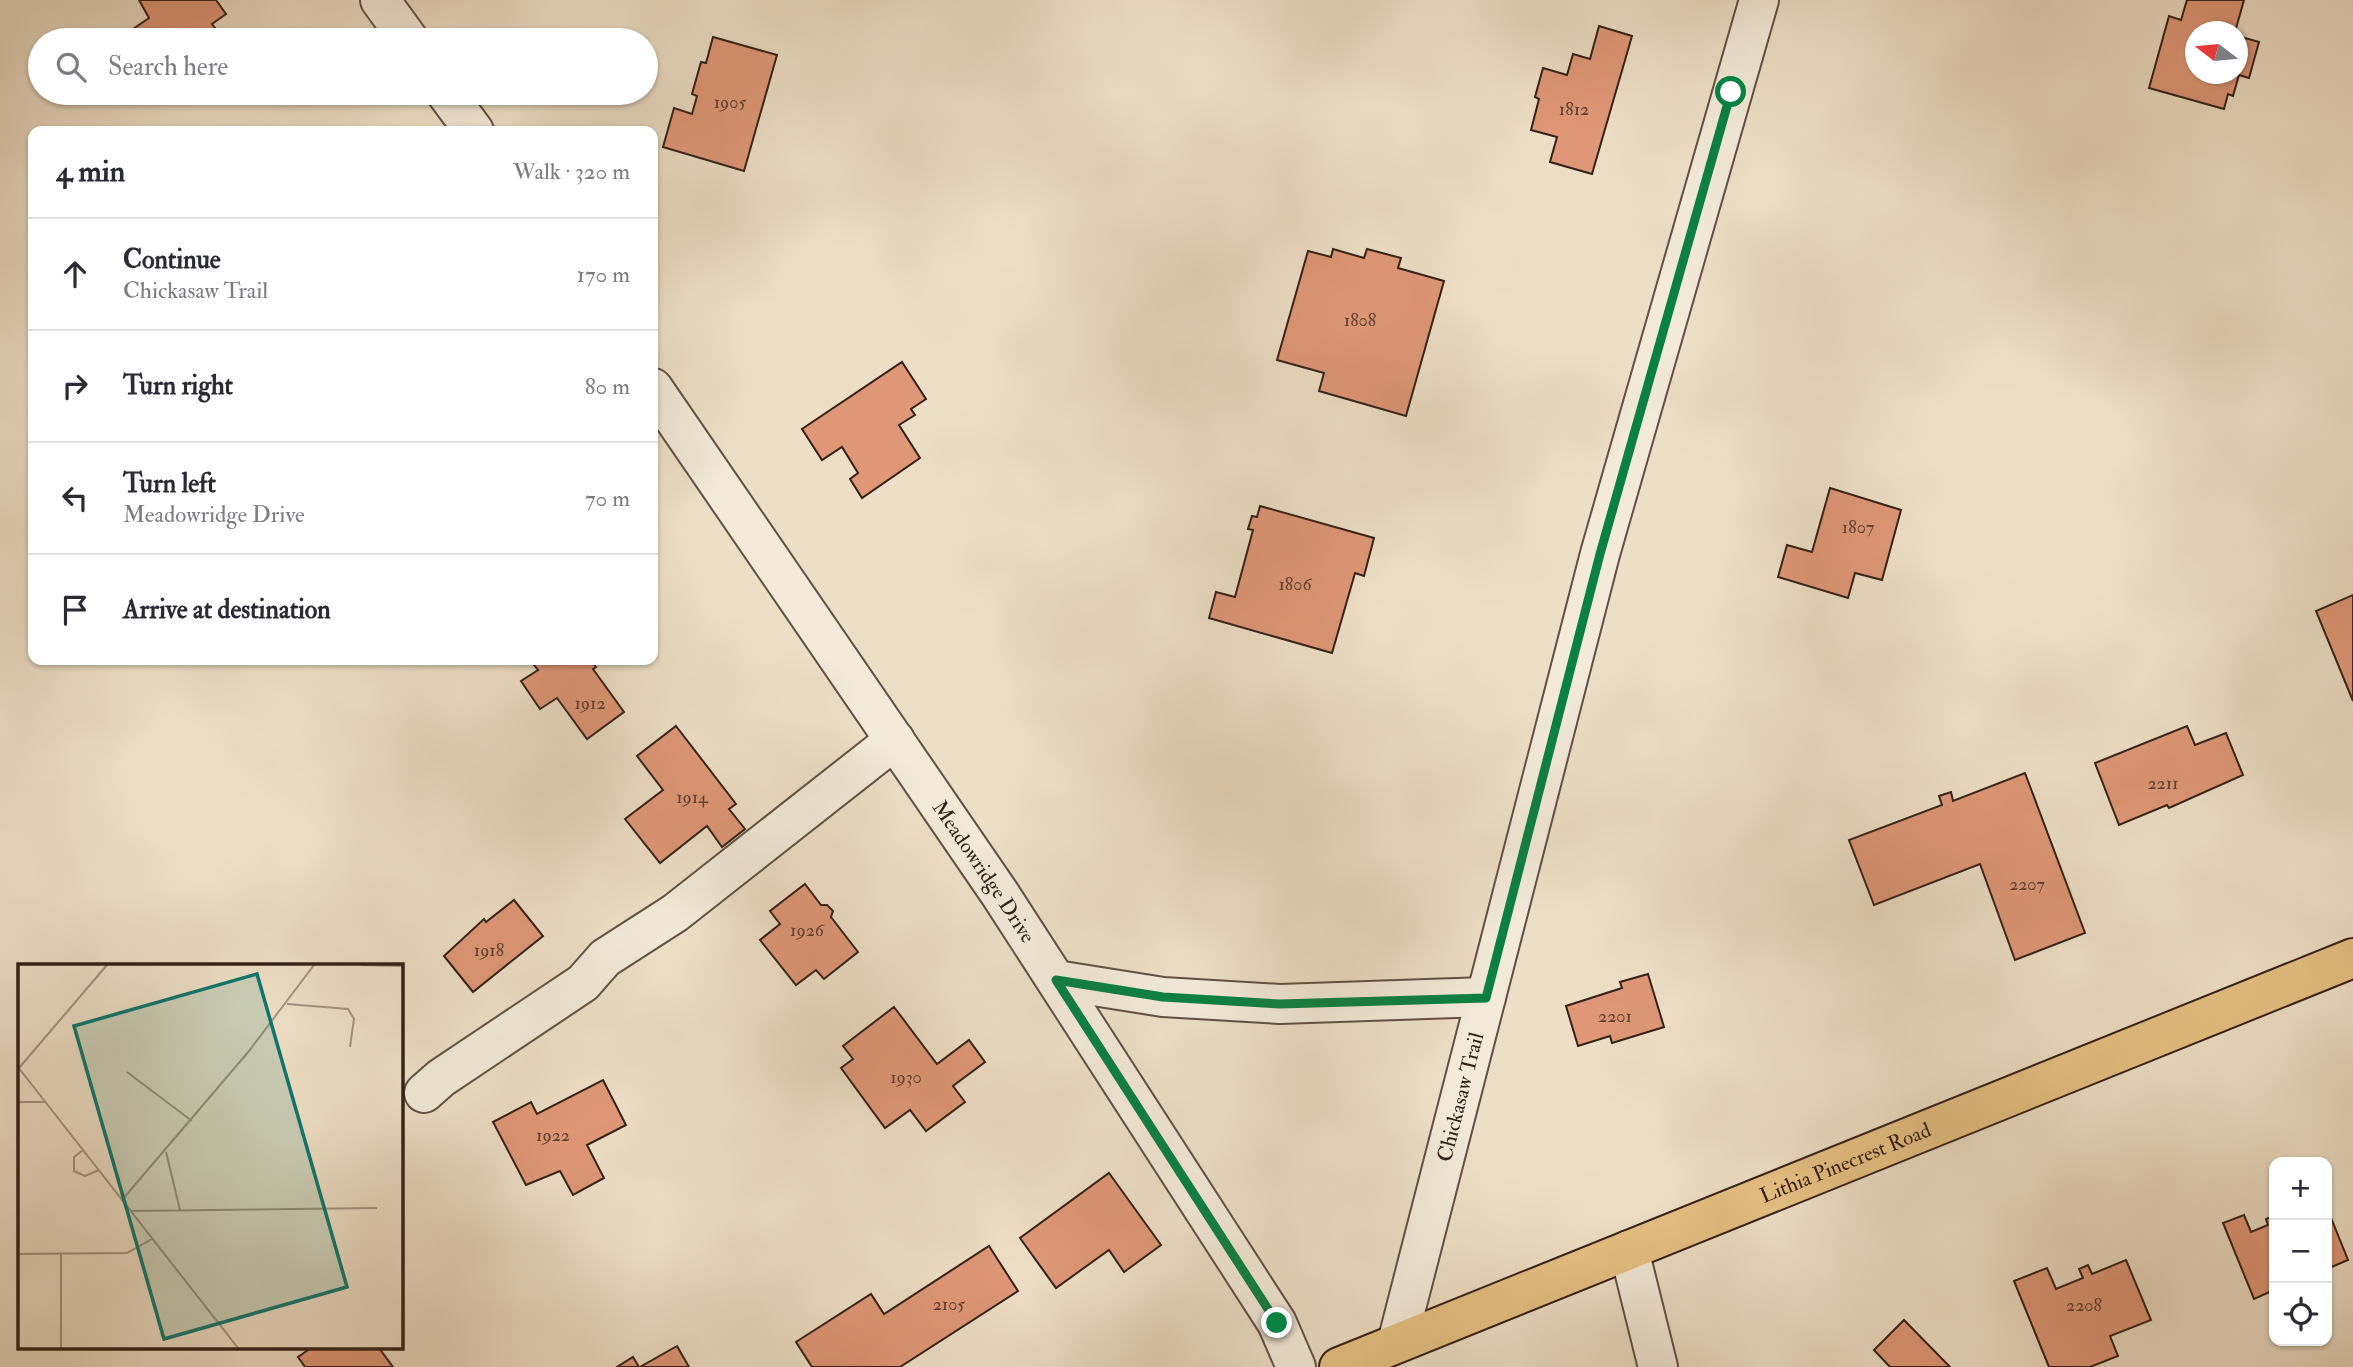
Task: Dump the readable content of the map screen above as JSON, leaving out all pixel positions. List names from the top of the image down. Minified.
{"streets":{"main road":["Lithia Pinecrest Road"],"street":["Meadowridge Drive","Chickasaw Trail"]},"crossings":[["Chickasaw Trail","Lithia Pinecrest Road"]],"house_numbers":["1905","1812","1808","1807","1806","1912","2211","1914","2207","1926","1918","2201","1930","1922","2105","2208"],"north":"left","page":{"search":"Search here","heading":["4 min","Walk · 320 m"],"list":[["Continue","Chickasaw Trail","170 m"],["Turn right","80 m"],["Turn left","Meadowridge Drive","70 m"],"Arrive at destination"],"map_buttons":["+","−"]}}
